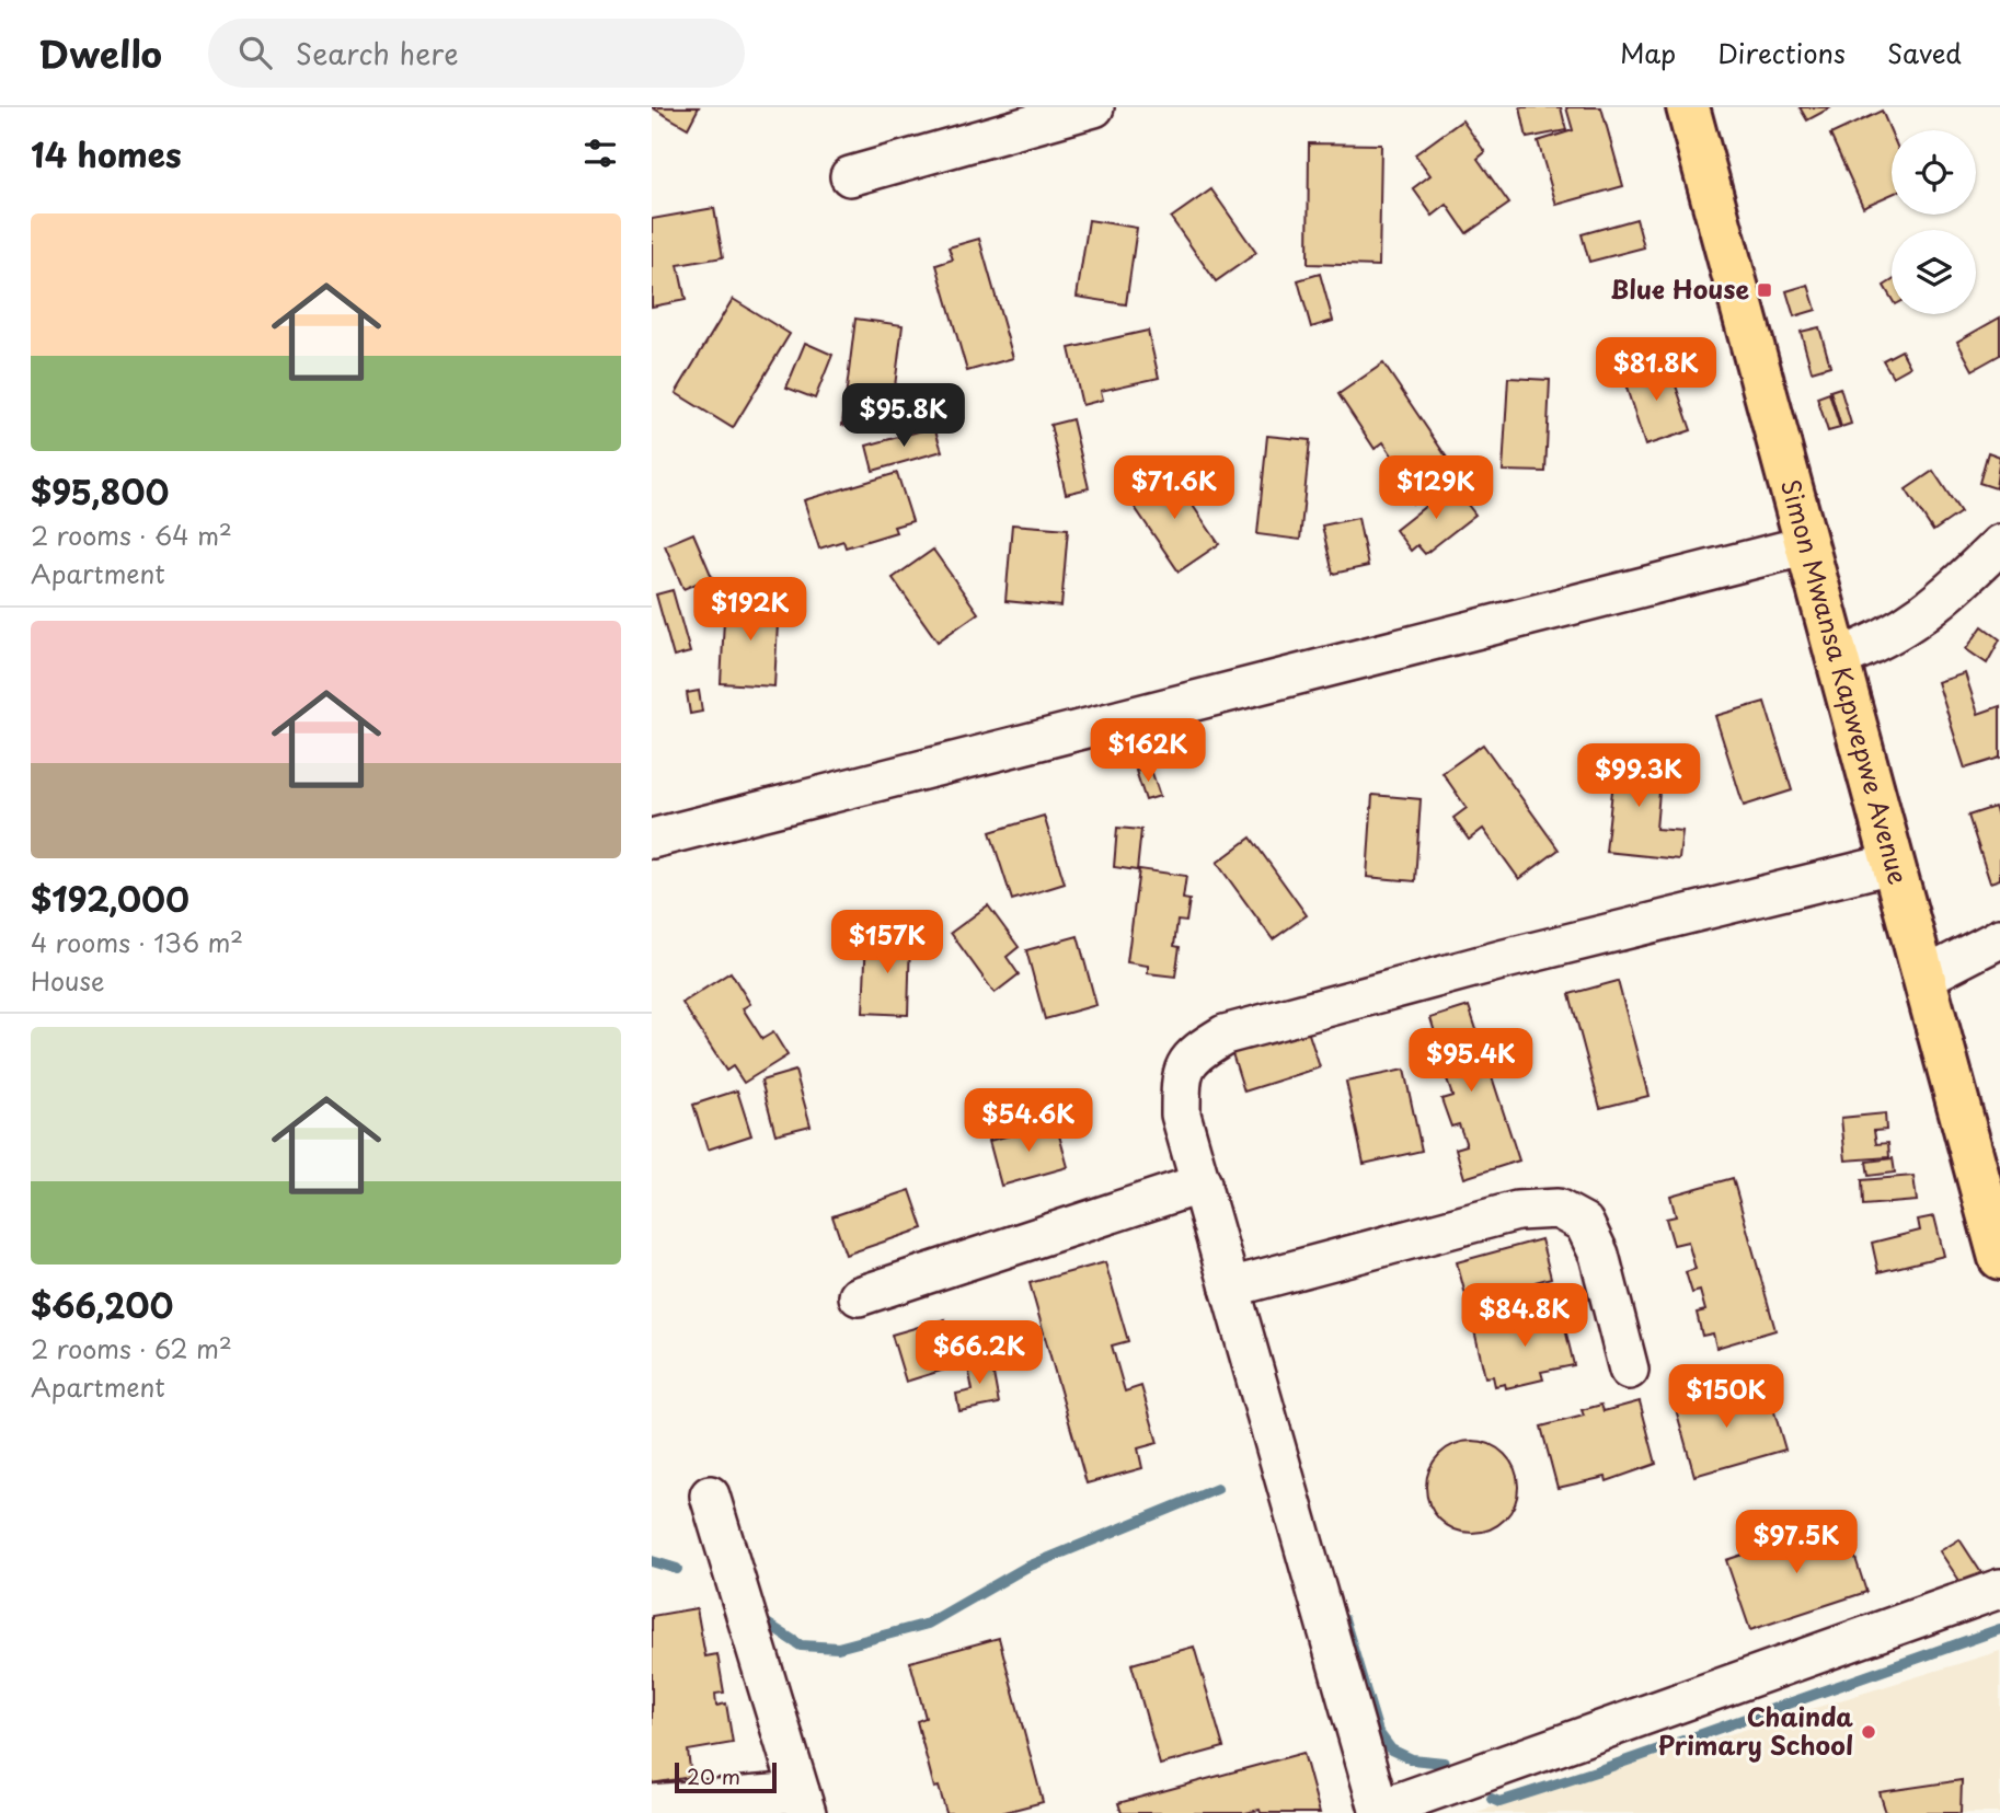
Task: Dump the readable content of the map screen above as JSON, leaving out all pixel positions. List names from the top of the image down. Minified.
{"streets":{"main road":["Simon Mwansa Kapwepwe Avenue"]},"places":{"transit":["Blue House"],"other":["Chainda Primary School"]},"scale_bar":"20 m","page":{"header":"Dwello","search":"Search here","nav":["Map","Directions","Saved"],"heading":"14 homes","list":[{"name":"$95,800","note":"2 rooms · 64 m² · Apartment"},{"name":"$192,000","note":"4 rooms · 136 m² · House"},{"name":"$66,200","note":"2 rooms · 62 m² · Apartment"}],"price":["$81.8K","$95.8K","$71.6K","$129K","$192K","$162K","$99.3K","$157K","$95.4K","$54.6K","$84.8K","$66.2K","$150K","$97.5K"],"scale":"20 m"}}
